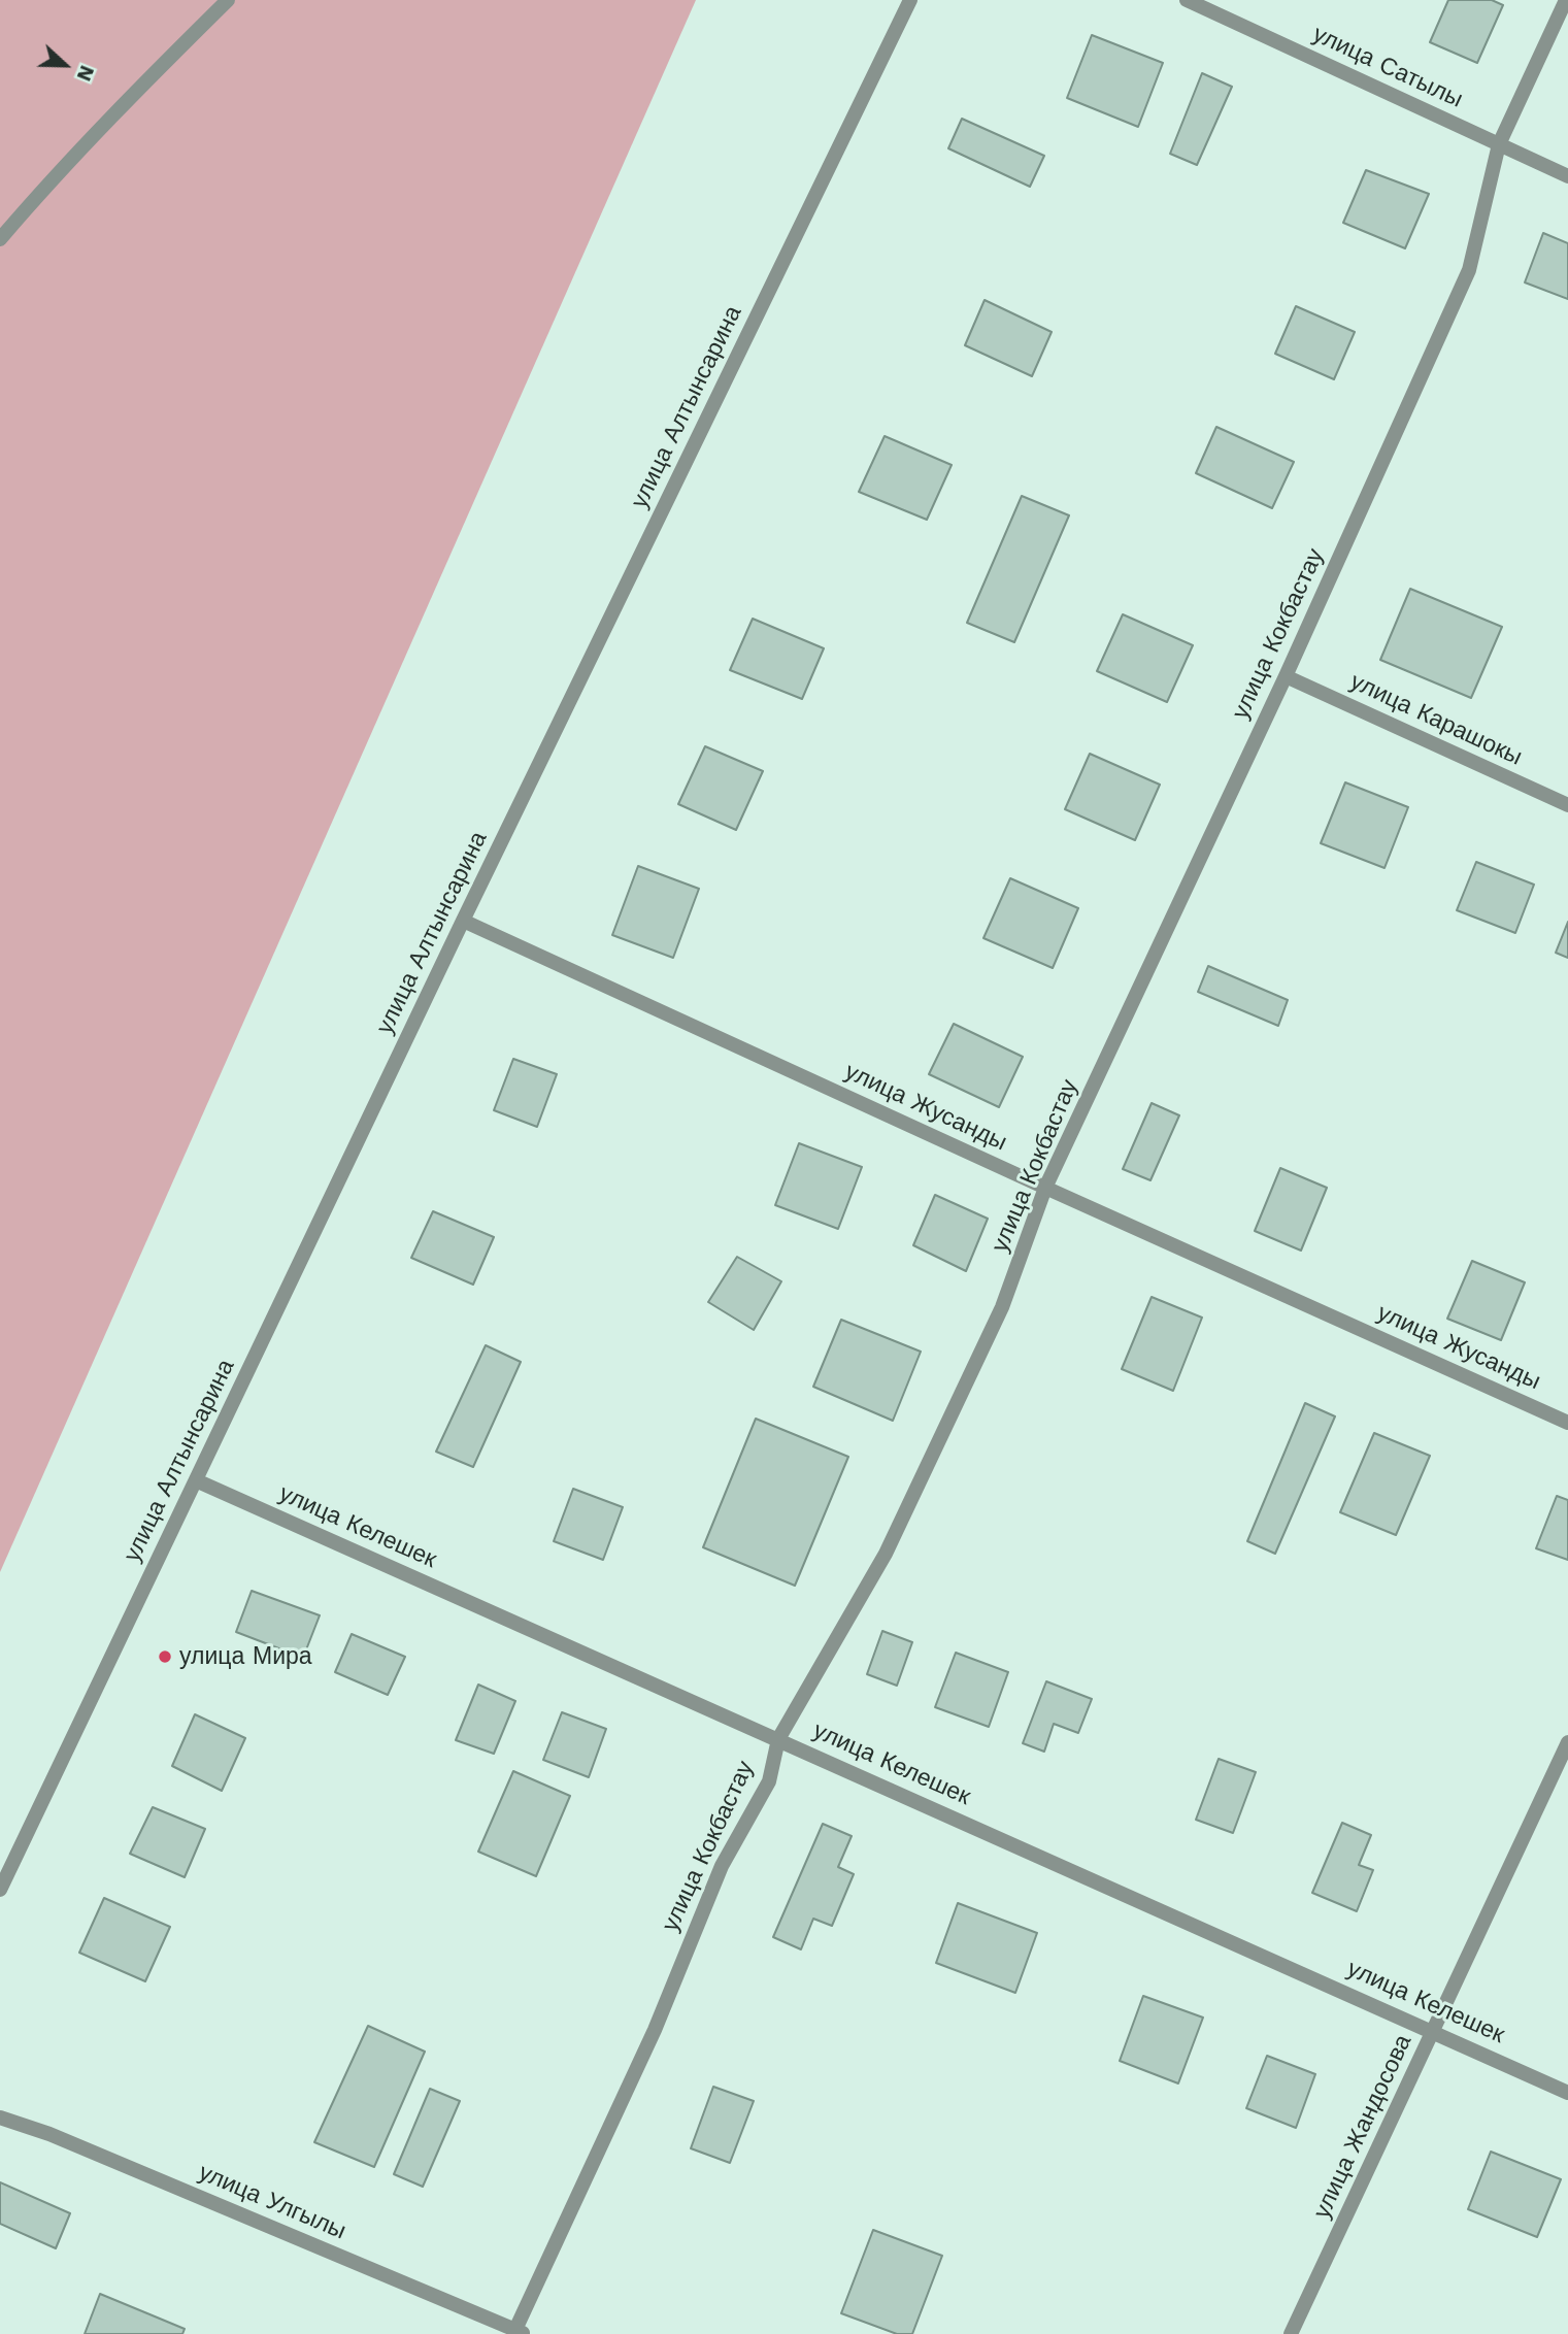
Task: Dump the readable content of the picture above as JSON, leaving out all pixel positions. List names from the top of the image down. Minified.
{"streets":{"street":["улица Сатылы","улица Алтынсарина","улица Кокбастау","улица Карашокы","улица Жусанды","улица Келешек","улица Жандосова","улица Улгылы"]},"crossings":[["улица Сатылы","улица Кокбастау"],["улица Алтынсарина","улица Жусанды"],["улица Алтынсарина","улица Келешек"],["улица Кокбастау","улица Карашокы"],["улица Кокбастау","улица Жусанды"],["улица Кокбастау","улица Келешек"],["улица Кокбастау","улица Улгылы"],["улица Келешек","улица Жандосова"]],"places":["улица Мира"],"north":"right"}
